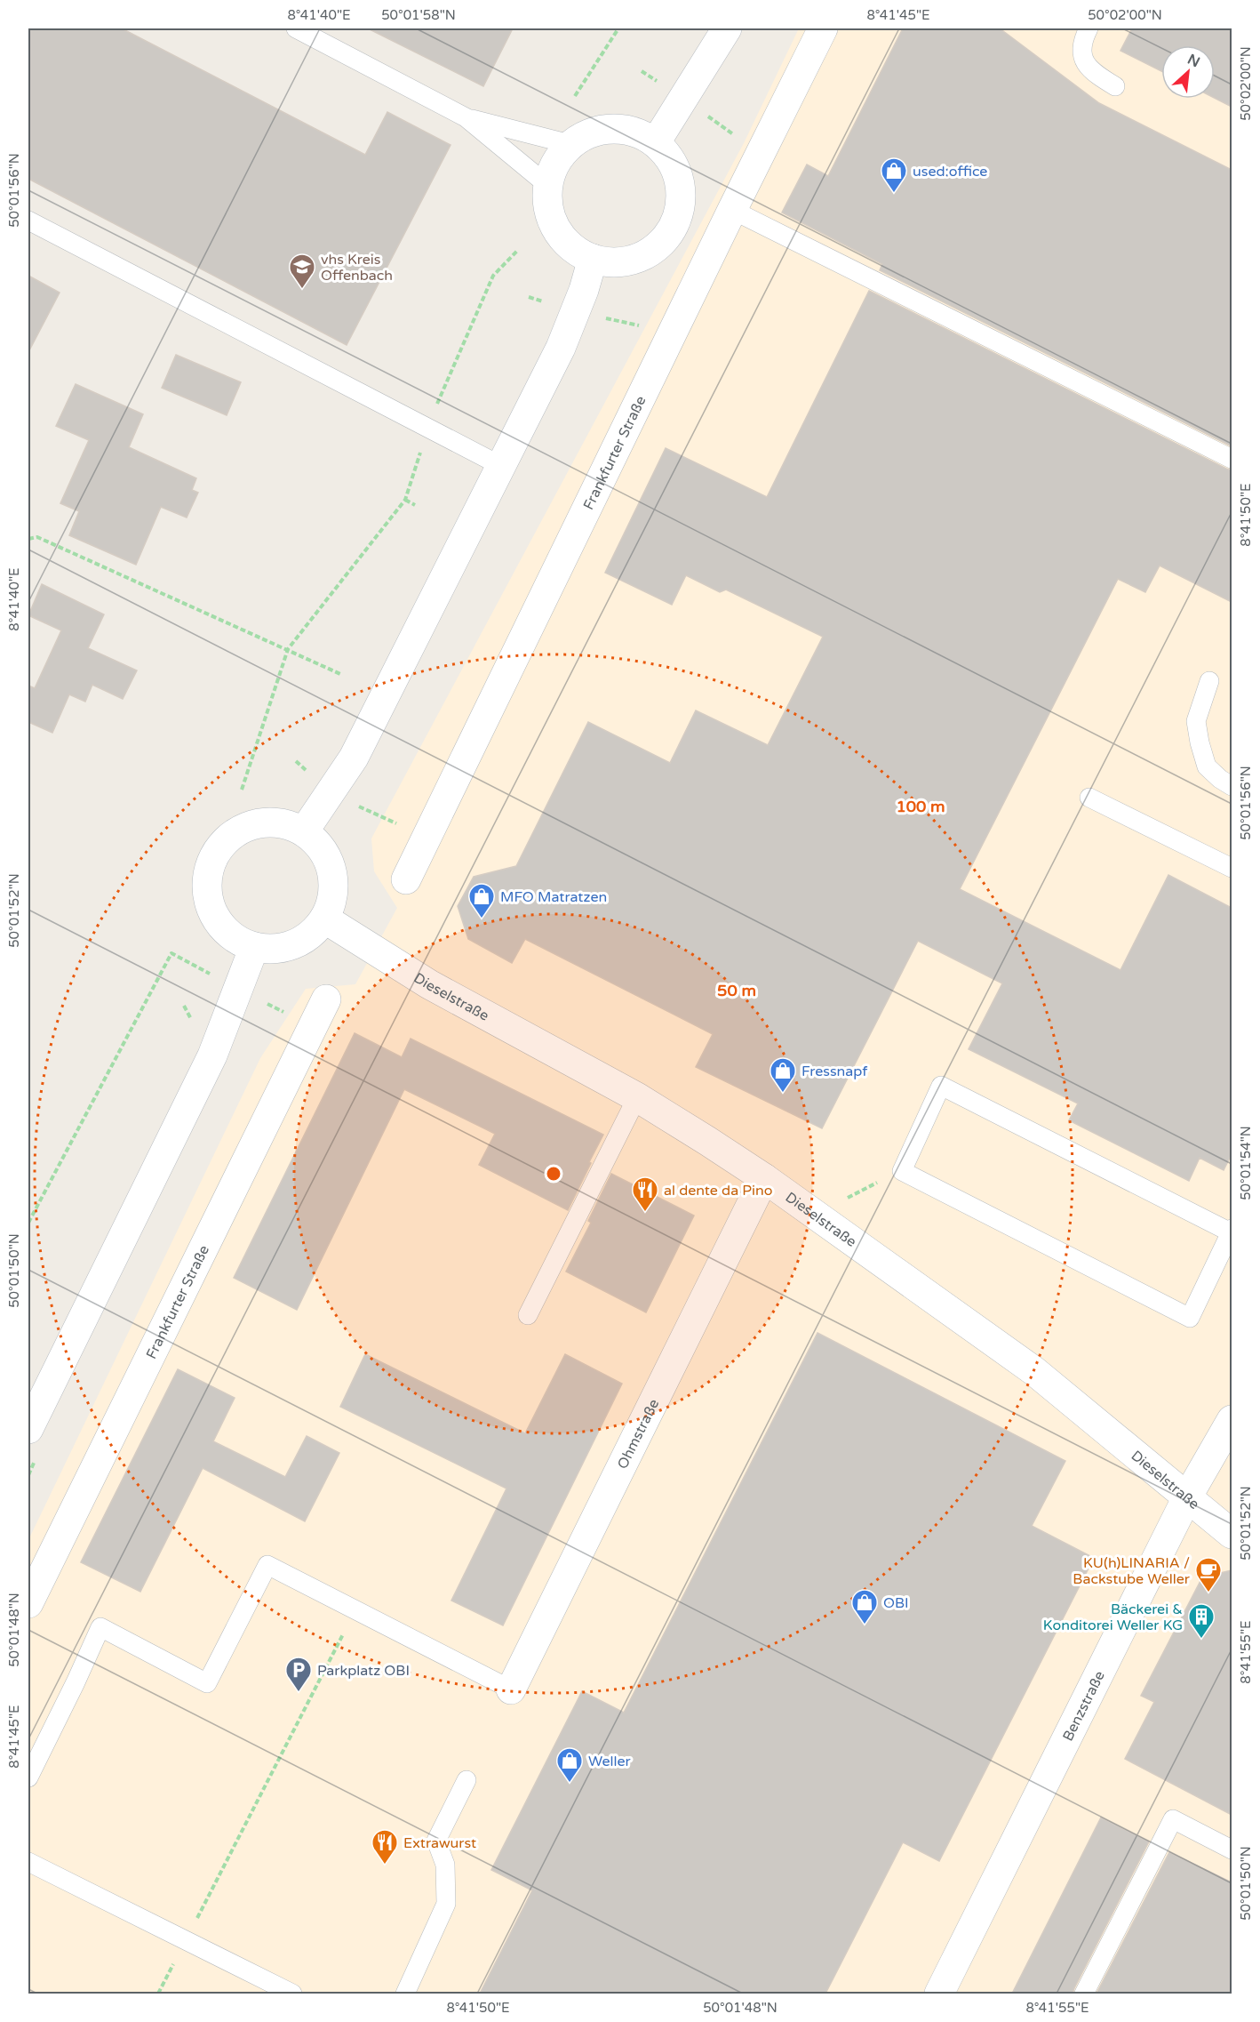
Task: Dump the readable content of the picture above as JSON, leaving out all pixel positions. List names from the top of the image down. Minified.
{"streets":{"street":["Frankfurter Straße","Dieselstraße","Ohmstraße","Benzstraße"]},"crossings":[["Dieselstraße","Ohmstraße"],["Dieselstraße","Benzstraße"]],"places":{"shop":["used:office","MFO Matratzen","Fressnapf","OBI","Weller"],"school or university":["vhs Kreis Offenbach"],"restaurant":["al dente da Pino","Extrawurst"],"cafe":["KU(h)LINARIA / Backstube Weller"],"building":["Bäckerei & Konditorei Weller KG"],"parking":["Parkplatz OBI"]},"north":"top right","coordinates":["8°41'40\"E","50°01'58\"N","8°41'45\"E","50°02'00\"N","50°01'56\"N","8°41'50\"E","50°01'52\"N","50°01'54\"N","50°01'50\"N","50°01'48\"N","8°41'55\"E"],"rings":["100 m","50 m"]}
